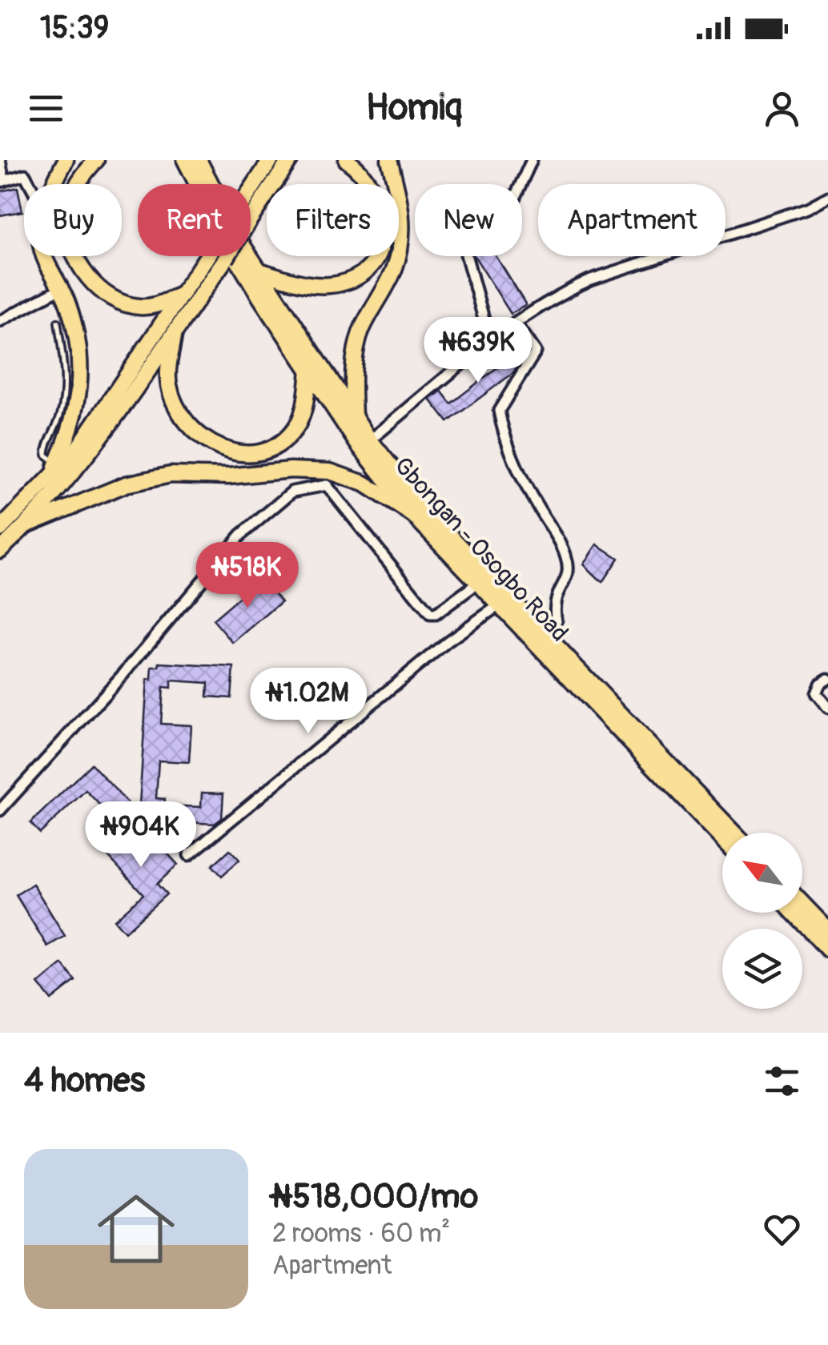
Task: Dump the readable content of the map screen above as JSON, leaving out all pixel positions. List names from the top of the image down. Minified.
{"streets":{"main road":["Gbongan - Osogbo Road"]},"north":"top left","page":{"status":"15:39","header":"Homiq","chip":["Buy","Rent","Filters","New","Apartment"],"price":["₦639K","₦518K","₦1.02M","₦904K"],"heading":"4 homes","list":[{"name":"₦518,000/mo","note":"2 rooms · 60 m² · Apartment"}]}}
